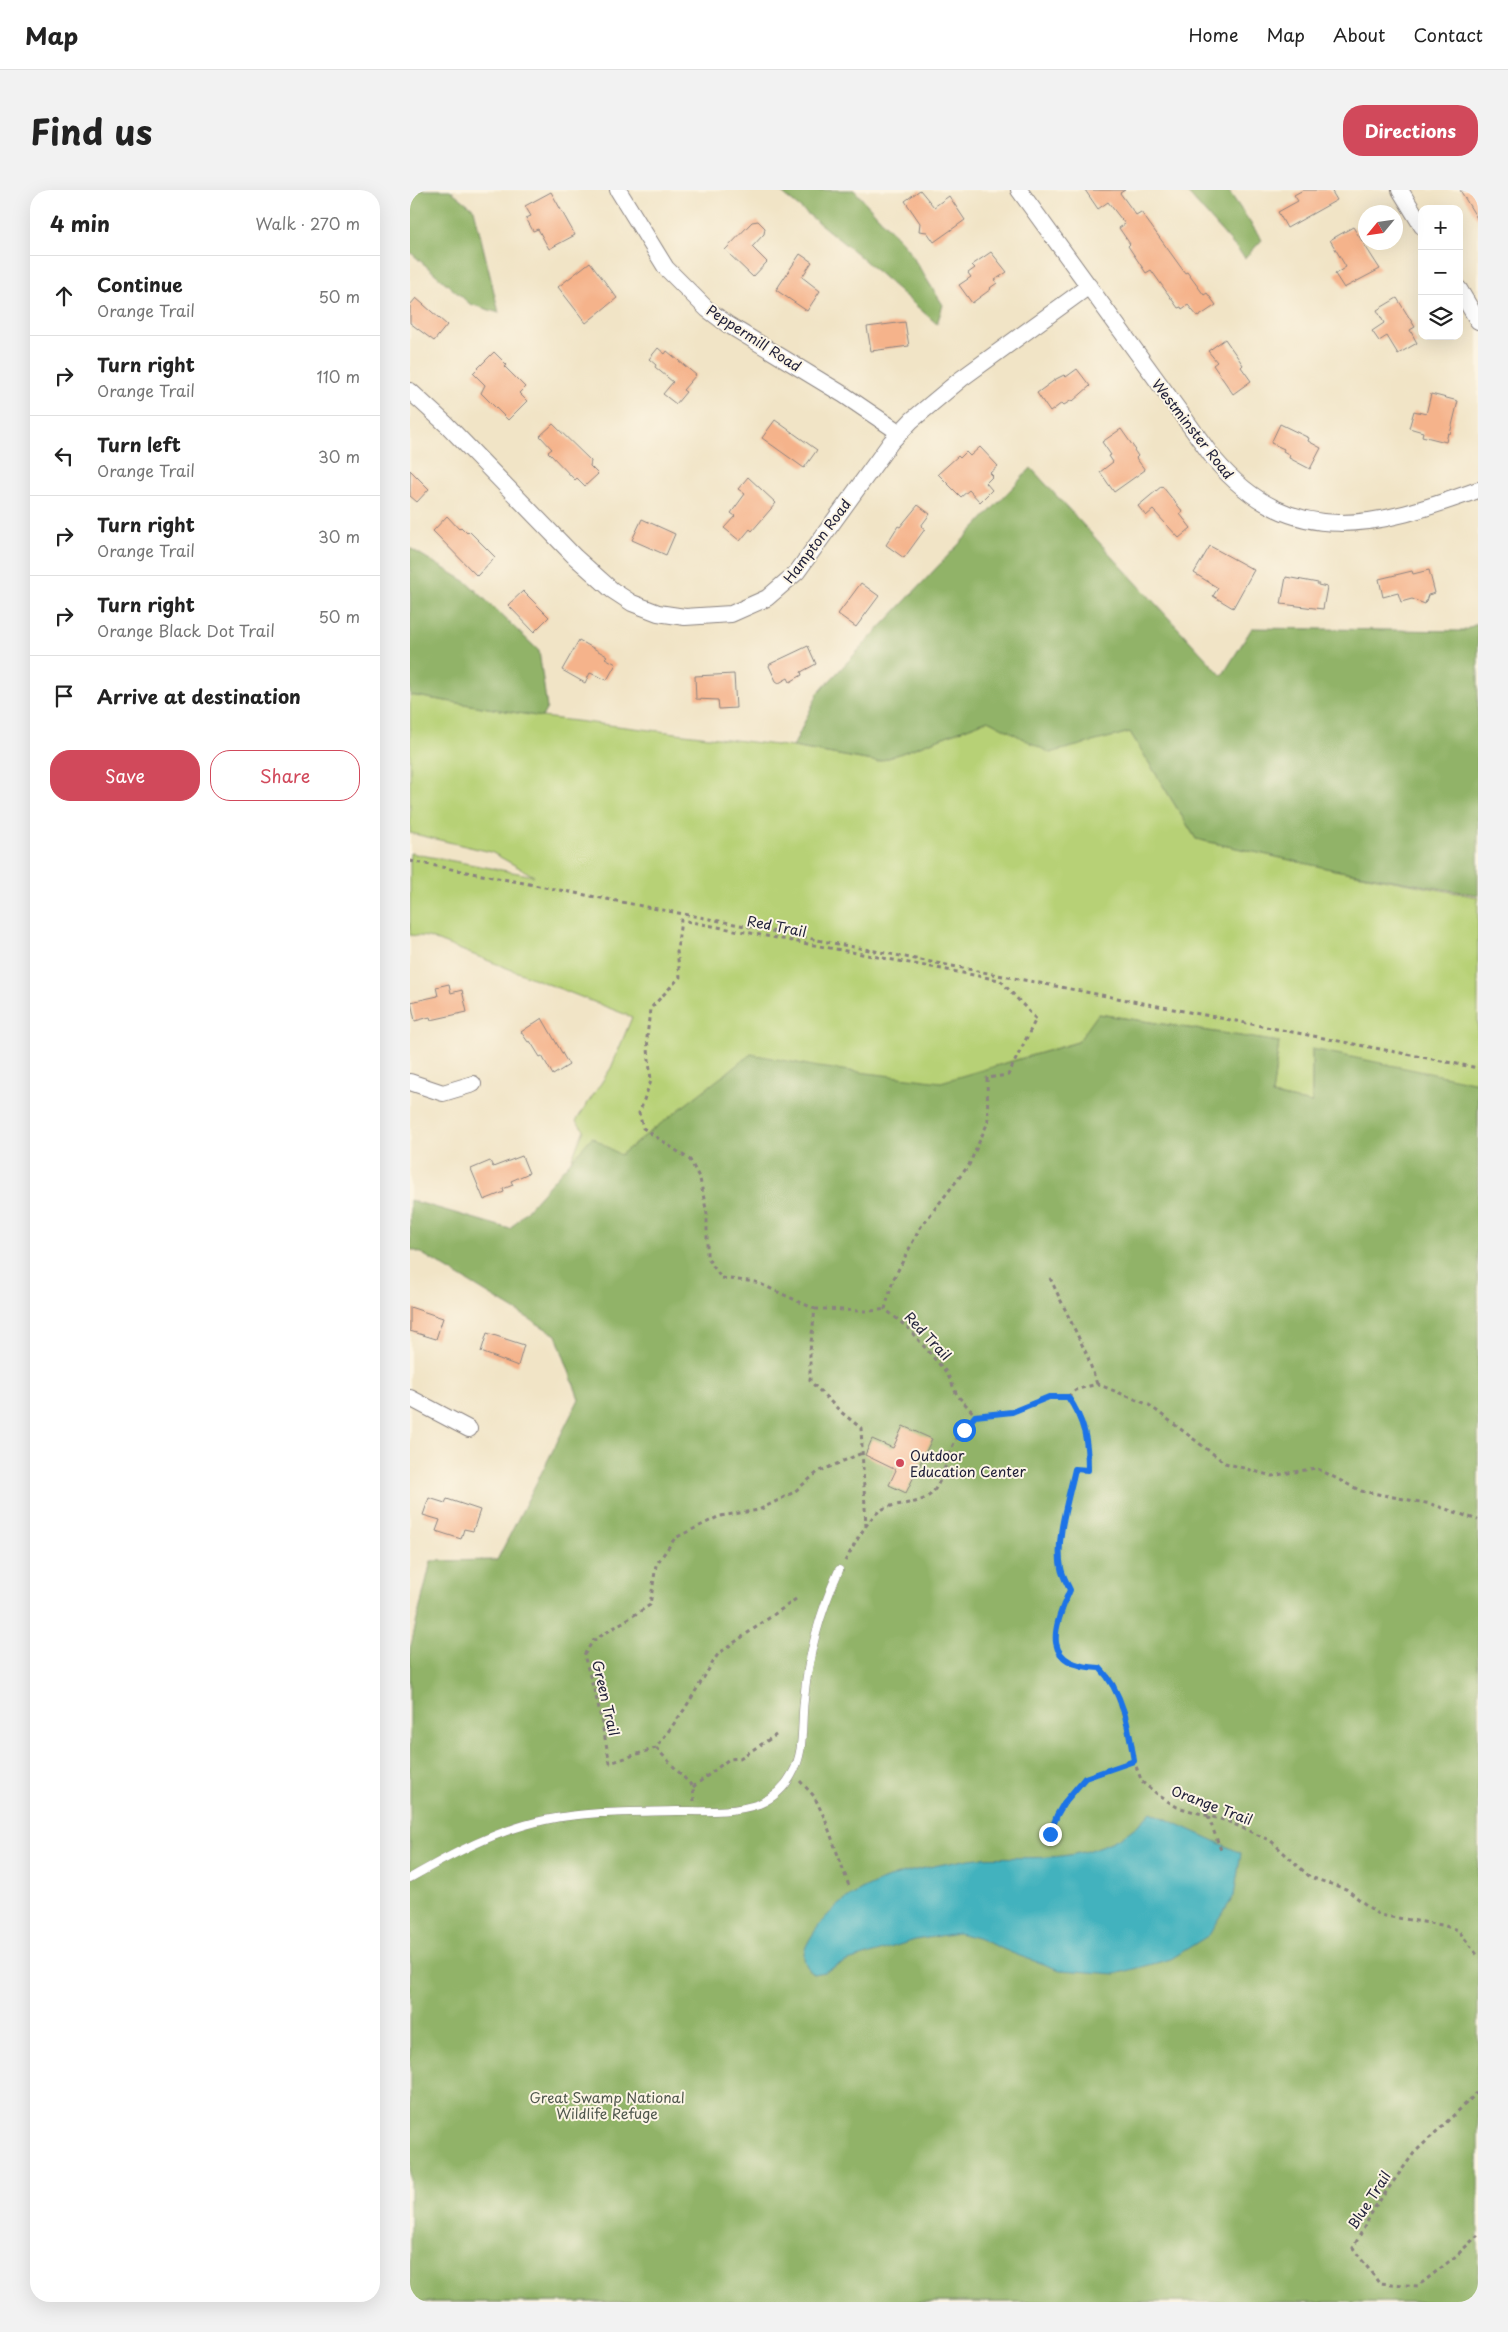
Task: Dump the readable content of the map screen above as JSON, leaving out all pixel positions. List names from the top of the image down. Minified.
{"streets":{"street":["Peppermill Road","Westminster Road","Hampton Road"],"path":["Red Trail","Green Trail","Orange Trail","Blue Trail"]},"crossings":[["Peppermill Road","Hampton Road"],["Westminster Road","Hampton Road"]],"parks":["Great Swamp National Wildlife Refuge"],"places":["Outdoor Education Center"],"north":"bottom left","page":{"header":"Map","nav":["Home","Map","About","Contact"],"title":"Find us","buttons":["Directions",["Save","Share"]],"heading":["4 min","Walk · 270 m"],"map_buttons":["+","−"],"list":[["Continue","Orange Trail","50 m"],["Turn right","Orange Trail","110 m"],["Turn left","Orange Trail","30 m"],["Turn right","Orange Trail","30 m"],["Turn right","Orange Black Dot Trail","50 m"],"Arrive at destination"]}}
